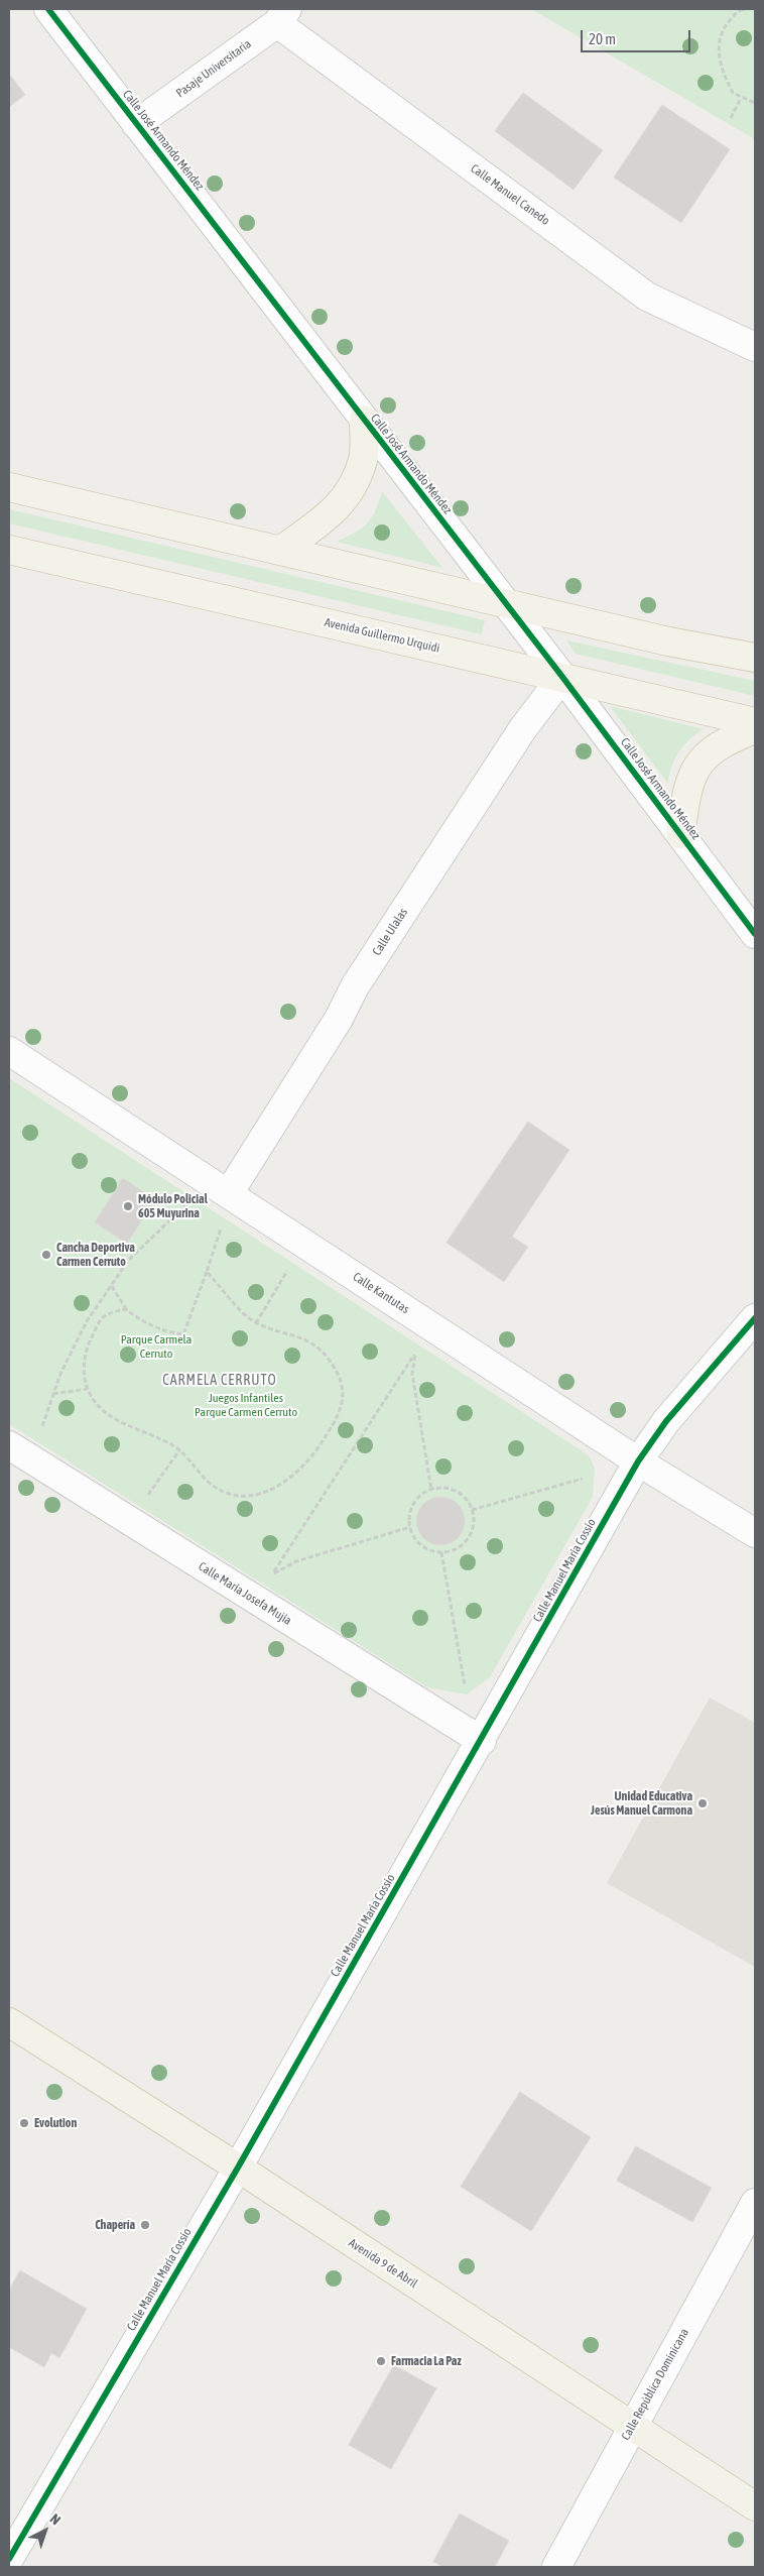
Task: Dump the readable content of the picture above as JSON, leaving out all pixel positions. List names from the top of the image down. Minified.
{"streets":{"main road":["Avenida Guillermo Urquidi","Avenida 9 de Abril"],"street":["Pasaje Universitaria","Calle José Armando Méndez","Calle Manuel Canedo","Calle Ulalas","Calle Kantutas","Calle Manuel María Cossío","Calle María Josefa Mujía","Calle República Dominicana"]},"crossings":[["Pasaje Universitaria","Calle José Armando Méndez"],["Pasaje Universitaria","Calle Manuel Canedo"],["Calle José Armando Méndez","Avenida Guillermo Urquidi"],["Calle José Armando Méndez","Calle Ulalas"],["Avenida Guillermo Urquidi","Calle Ulalas"],["Calle Ulalas","Calle Kantutas"],["Calle Kantutas","Calle Manuel María Cossío"],["Calle Manuel María Cossío","Calle María Josefa Mujía"],["Calle Manuel María Cossío","Avenida 9 de Abril"],["Avenida 9 de Abril","Calle República Dominicana"]],"districts":["CARMELA CERRUTO"],"parks":["Parque Carmela Cerruto","Juegos Infantiles Parque Carmen Cerruto"],"places":["Módulo Policial 605 Muyurina","Cancha Deportiva Carmen Cerruto","Unidad Educativa Jesús Manuel Carmona","Evolution","Chapería","Farmacia La Paz"],"scale_bar":"20 m","north":"top right"}
